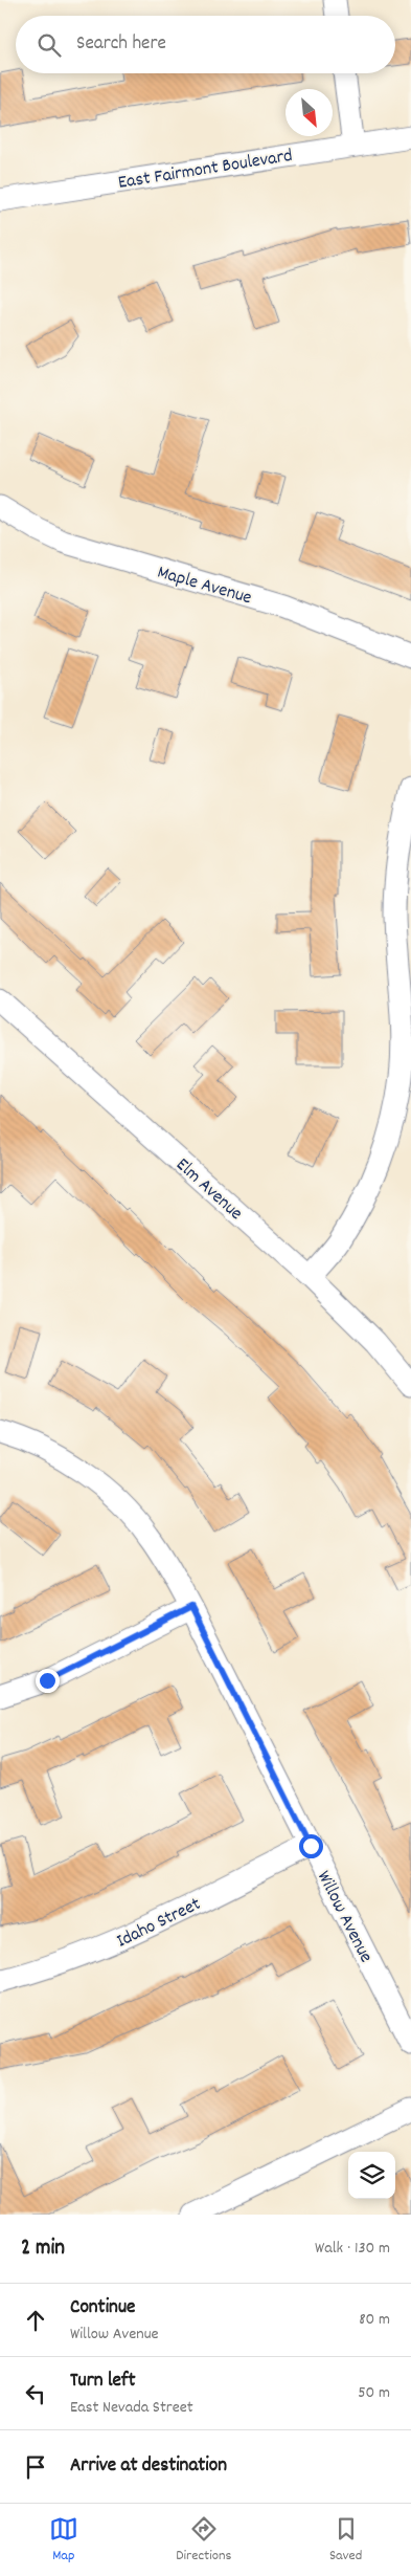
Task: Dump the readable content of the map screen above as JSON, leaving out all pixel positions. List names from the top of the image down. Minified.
{"streets":{"street":["East Fairmont Boulevard","Maple Avenue","Elm Avenue","Willow Avenue","Idaho Street"]},"crossings":[["Willow Avenue","Idaho Street"]],"north":"bottom right","page":{"search":"Search here","heading":["2 min","Walk · 130 m"],"list":[["Continue","Willow Avenue","80 m"],["Turn left","East Nevada Street","50 m"],"Arrive at destination"],"nav":["Map","Directions","Saved"]}}
